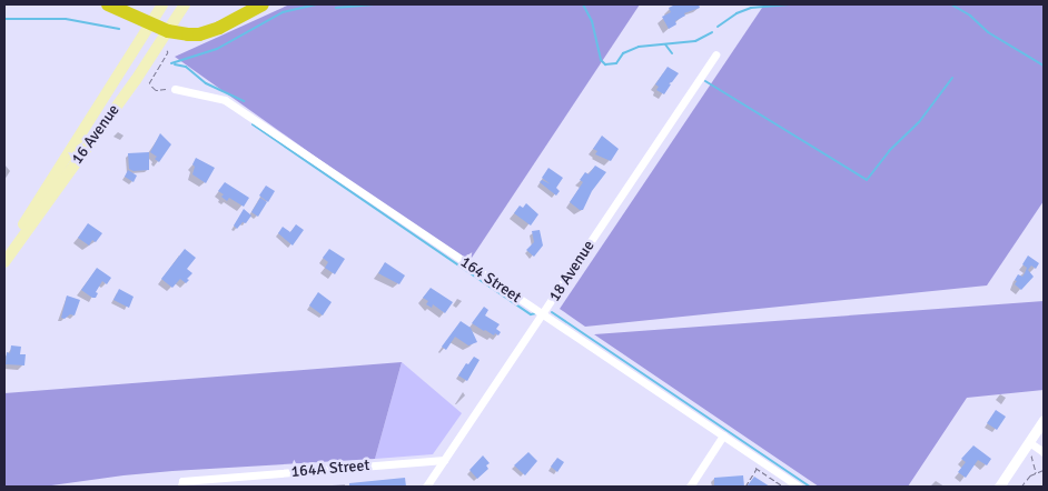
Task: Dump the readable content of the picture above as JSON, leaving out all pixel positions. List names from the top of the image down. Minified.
{"streets":{"main road":["16 Avenue"],"street":["18 Avenue","164 Street","164A Street"]},"crossings":[["18 Avenue","164 Street"],["18 Avenue","164A Street"]]}
